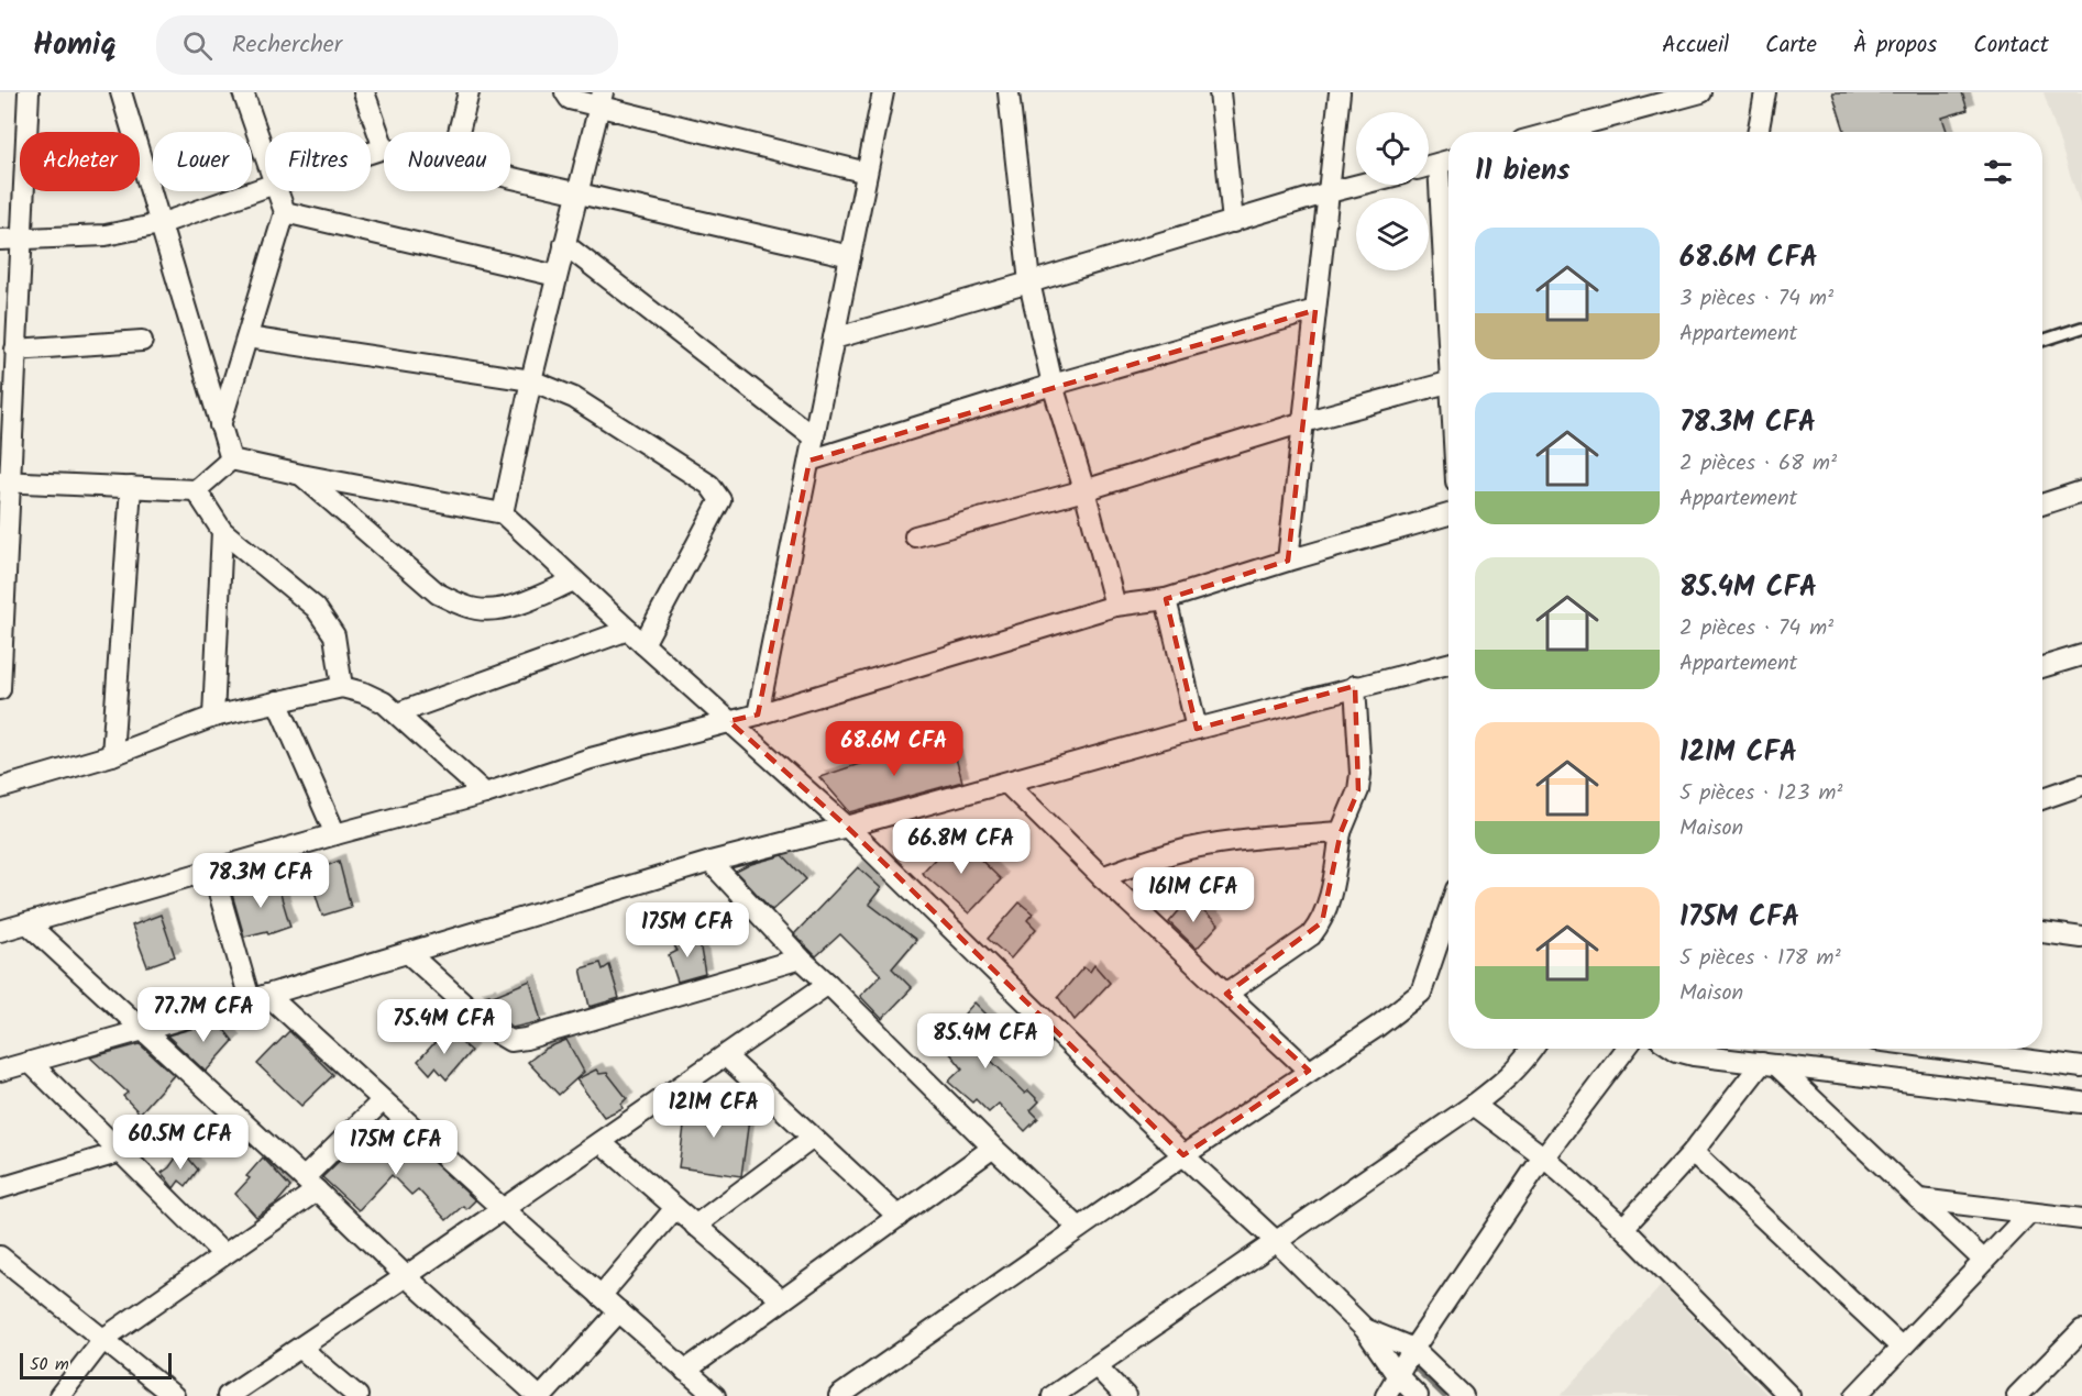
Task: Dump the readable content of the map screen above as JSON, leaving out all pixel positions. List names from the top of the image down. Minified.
{"scale_bar":"50 m","page":{"header":"Homiq","search":"Rechercher","nav":["Accueil","Carte","À propos","Contact"],"chip":["Acheter","Louer","Filtres","Nouveau"],"heading":"11 biens","list":[{"name":"68.6M CFA","note":"3 pièces · 74 m² · Appartement"},{"name":"78.3M CFA","note":"2 pièces · 68 m² · Appartement"},{"name":"85.4M CFA","note":"2 pièces · 74 m² · Appartement"},{"name":"121M CFA","note":"5 pièces · 123 m² · Maison"},{"name":"175M CFA","note":"5 pièces · 178 m² · Maison"}],"price":["68.6M CFA","66.8M CFA","78.3M CFA","161M CFA","175M CFA","77.7M CFA","75.4M CFA","85.4M CFA","121M CFA","60.5M CFA","175M CFA"],"scale":"50 m"}}
